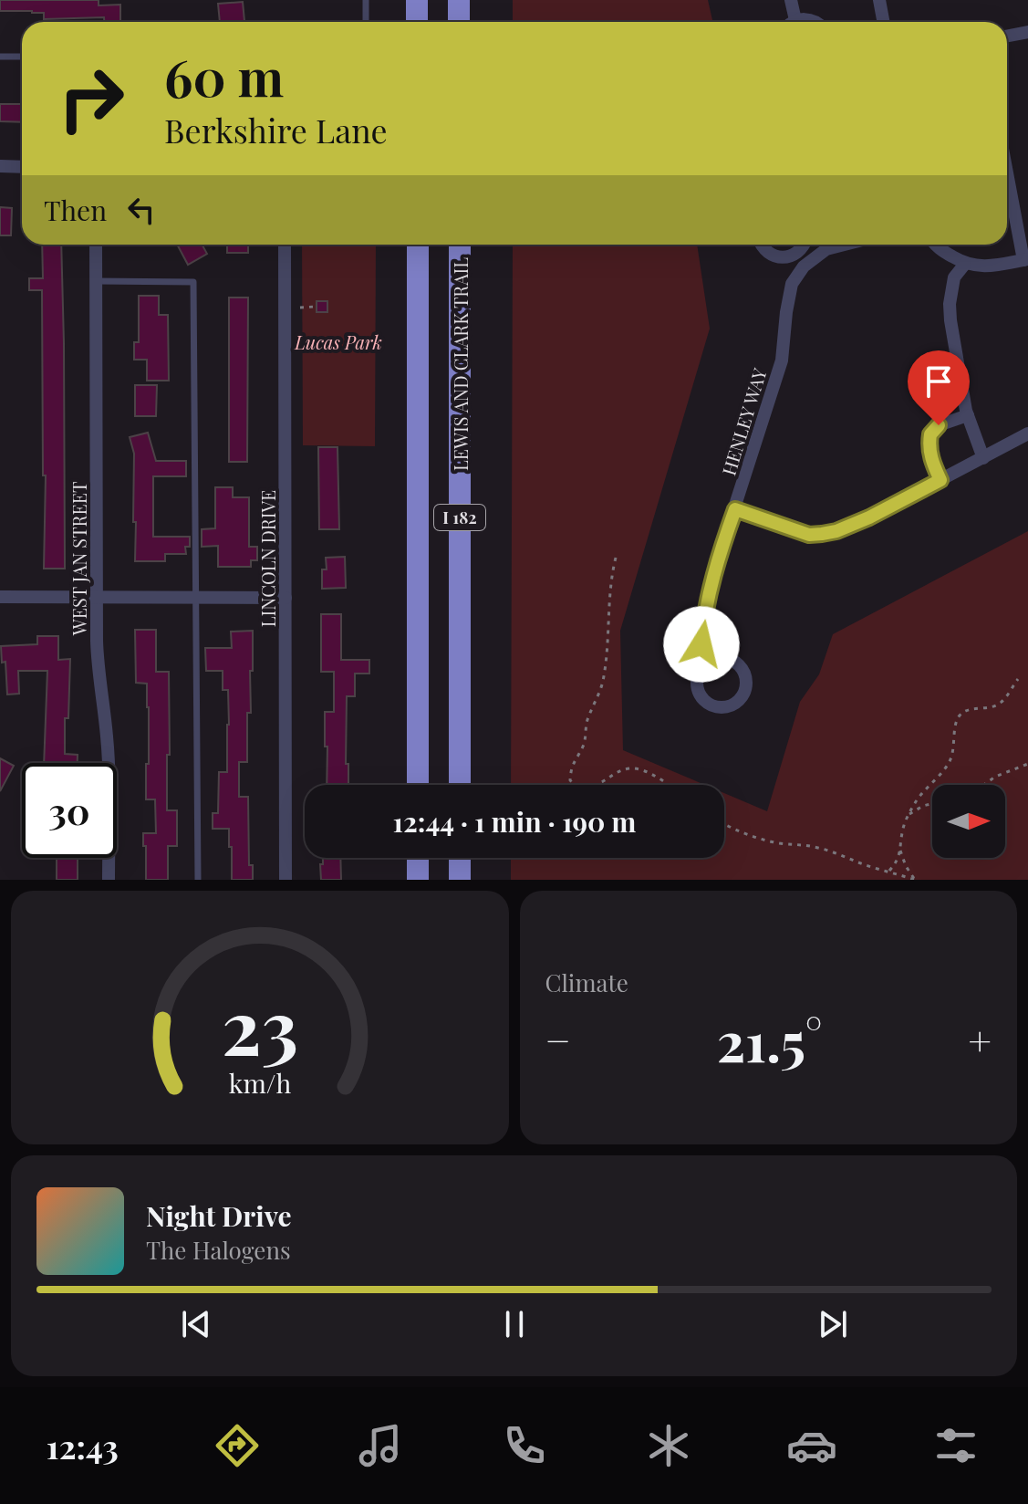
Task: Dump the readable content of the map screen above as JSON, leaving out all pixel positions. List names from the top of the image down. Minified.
{"streets":{"highway":["LEWIS AND CLARK TRAIL","I 182"],"street":["HENLEY WAY","WEST JAN STREET","LINCOLN DRIVE"]},"parks":["Lucas Park"],"north":"right","page":{"turn":["60 m","Berkshire Lane"],"then":"Then","limit":"30","trip":"12:44 · 1 min · 190 m","tile":"Climate","heat":["−","21.5°","+"],"song":["Night Drive","The Halogens"],"tabs":"12:43","gauge":["23","km/h"]}}
